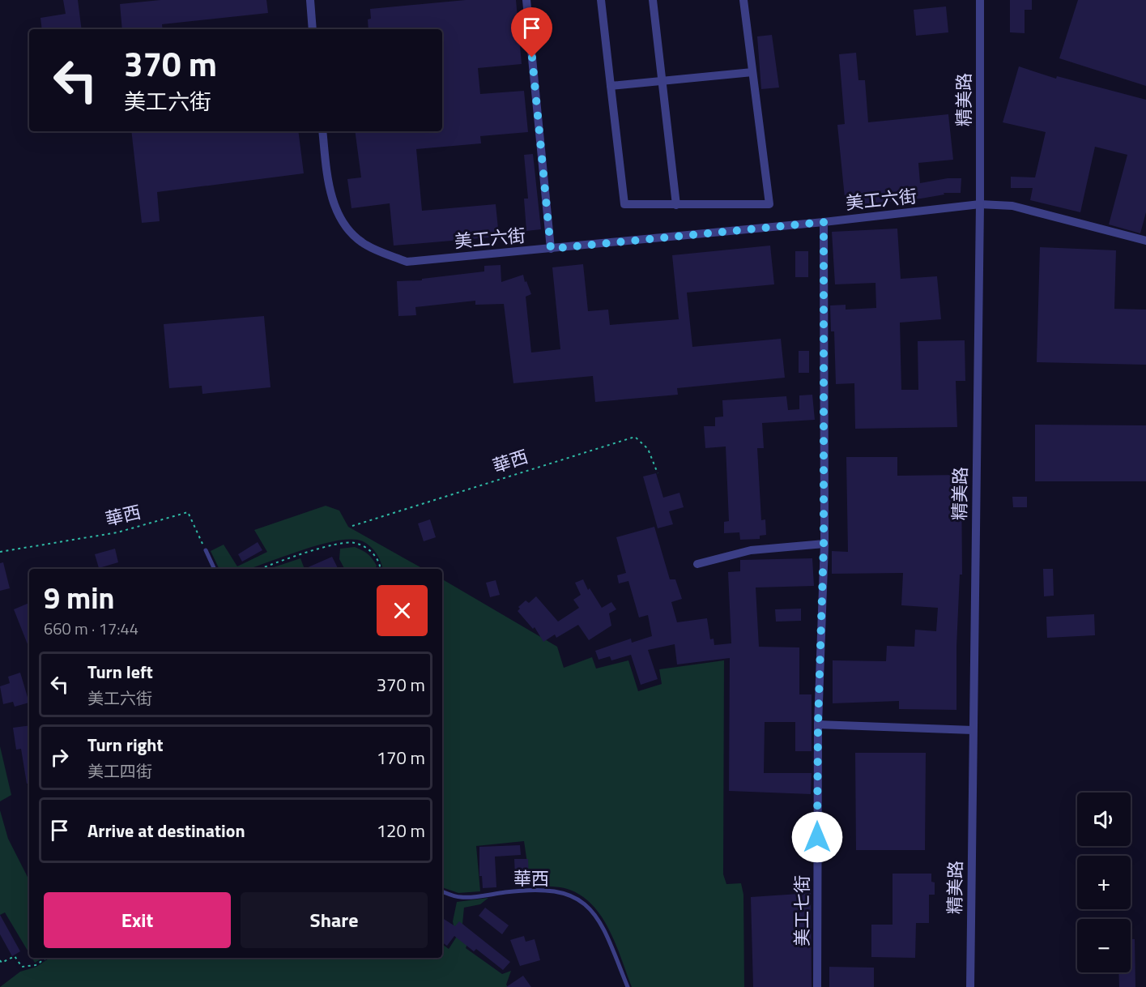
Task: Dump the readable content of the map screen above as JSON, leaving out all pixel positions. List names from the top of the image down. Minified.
{"streets":{"street":["精美路","美工六街","美工七街"],"lane":["華西"]},"crossings":[["精美路","美工六街"],["美工六街","美工七街"]],"page":{"turn":["370 m","美工六街"],"heading":["9 min","660 m · 17:44"],"list":[{"name":"Turn left","note":"美工六街","value":"370 m"},{"name":"Turn right","note":"美工四街","value":"170 m"},{"name":"Arrive at destination","value":"120 m"}],"map_buttons":["+","−"],"buttons":["Exit","Share"]}}
